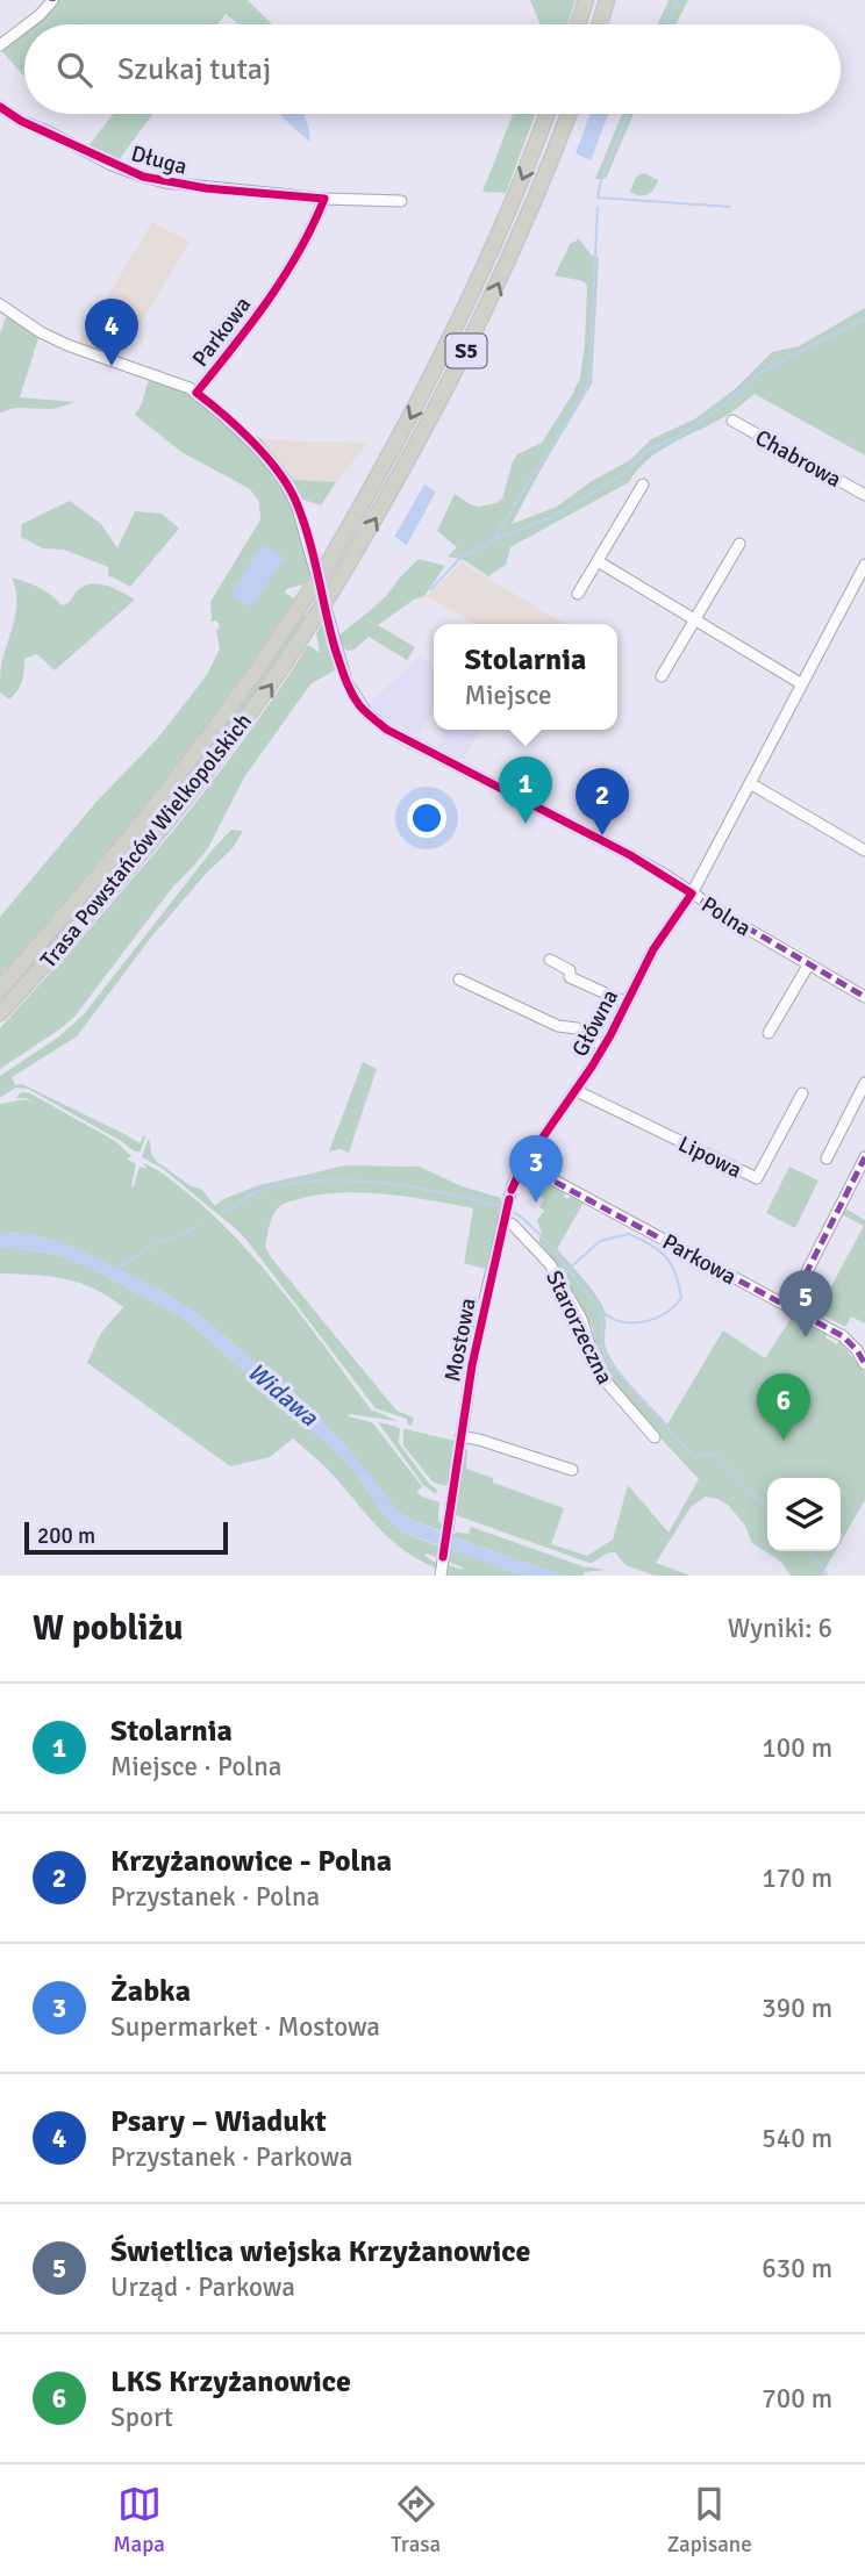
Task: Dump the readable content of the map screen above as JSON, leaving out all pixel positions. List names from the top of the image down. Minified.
{"streets":{"highway":["S5","Trasa Powstańców Wielkopolskich"],"street":["Długa","Parkowa","Chabrowa","Polna","Główna","Lipowa","Starorzeczna","Mostowa"]},"crossings":[["Długa","Parkowa"],["Parkowa","Polna"],["Parkowa","Główna"],["Parkowa","Mostowa"],["Polna","Główna"],["Główna","Lipowa"],["Główna","Mostowa"],["Starorzeczna","Mostowa"]],"water":["Widawa"],"scale_bar":"200 m","page":{"search":"Szukaj tutaj","pins":["4","1","2","3","5","6"],"popup":["Stolarnia","Miejsce"],"scale":"200 m","heading":["W pobliżu","Wyniki: 6"],"list":[{"mark":"1","name":"Stolarnia","note":"Miejsce · Polna","value":"100 m"},{"mark":"2","name":"Krzyżanowice - Polna","note":"Przystanek · Polna","value":"170 m"},{"mark":"3","name":"Żabka","note":"Supermarket · Mostowa","value":"390 m"},{"mark":"4","name":"Psary – Wiadukt","note":"Przystanek · Parkowa","value":"540 m"},{"mark":"5","name":"Świetlica wiejska Krzyżanowice","note":"Urząd · Parkowa","value":"630 m"},{"mark":"6","name":"LKS Krzyżanowice","note":"Sport","value":"700 m"}],"nav":["Mapa","Trasa","Zapisane"]}}
